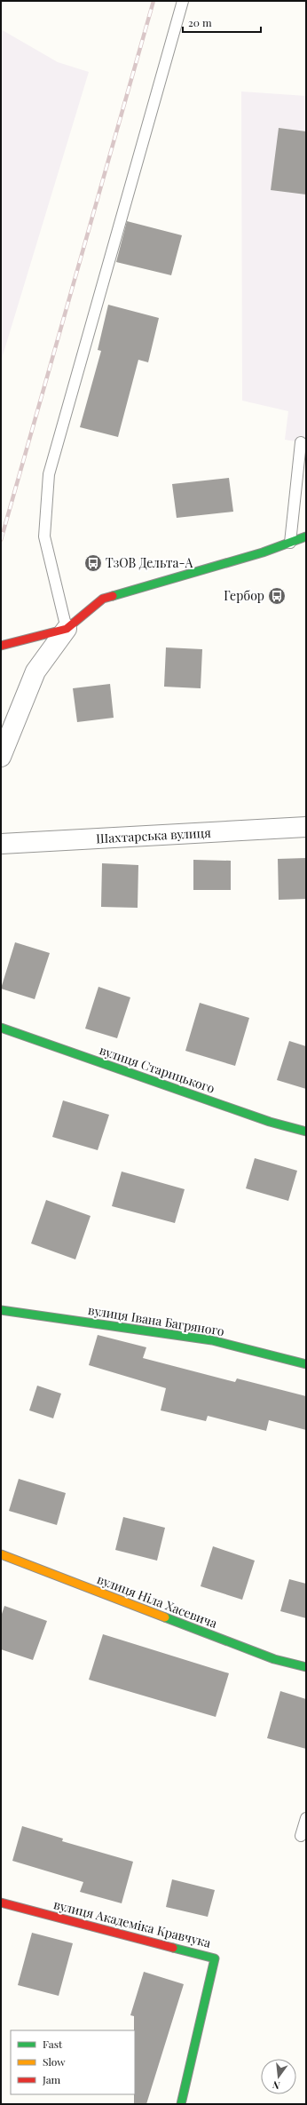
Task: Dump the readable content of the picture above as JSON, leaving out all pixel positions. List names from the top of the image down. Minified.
{"streets":{"street":["Шахтарська вулиця","вулиця Старицького","вулиця Івана Багряного","вулиця Ніла Хасевича","вулиця Академіка Кравчука"]},"places":{"bus stop":["ТзОВ Дельта-А","Гербор"]},"legend":["Fast","Slow","Jam"],"scale_bar":"20 m","north":"bottom"}
